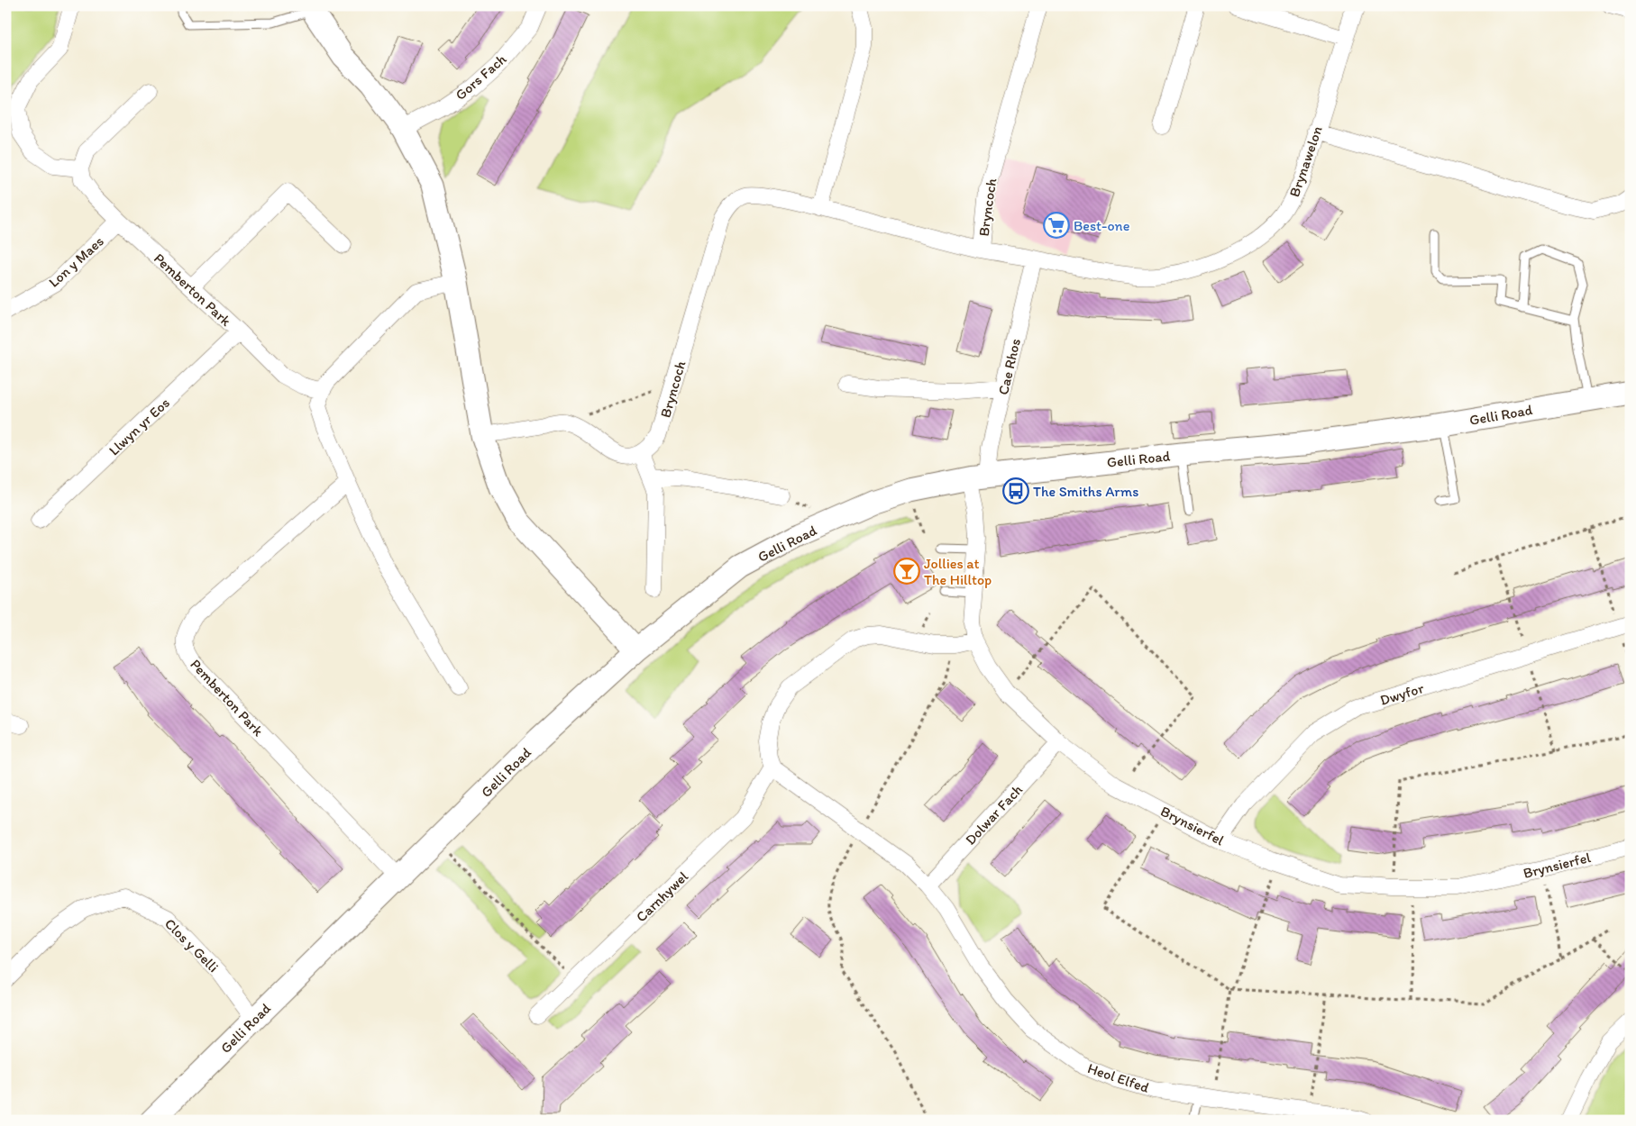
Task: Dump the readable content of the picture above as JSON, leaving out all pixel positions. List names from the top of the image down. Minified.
{"streets":{"main road":["Gelli Road"],"street":["Gors Fach","Brynawelon","Bryncoch","Lon y Maes","Pemberton Park","Cae Rhos","Llwyn yr Eos","Dwyfor","Dolwar Fach","Brynsierfel","Carnhywel","Clos y Gelli","Heol Elfed"]},"crossings":[["Brynawelon","Bryncoch"],["Brynawelon","Cae Rhos"],["Lon y Maes","Pemberton Park"],["Pemberton Park","Gelli Road"],["Pemberton Park","Llwyn yr Eos"],["Cae Rhos","Gelli Road"],["Cae Rhos","Brynsierfel"],["Gelli Road","Brynsierfel"],["Gelli Road","Clos y Gelli"],["Dwyfor","Brynsierfel"],["Dolwar Fach","Brynsierfel"],["Dolwar Fach","Heol Elfed"]],"places":{"supermarket":["Best-one"],"bus stop":["The Smiths Arms"],"bar":["Jollies at The Hilltop"]}}
